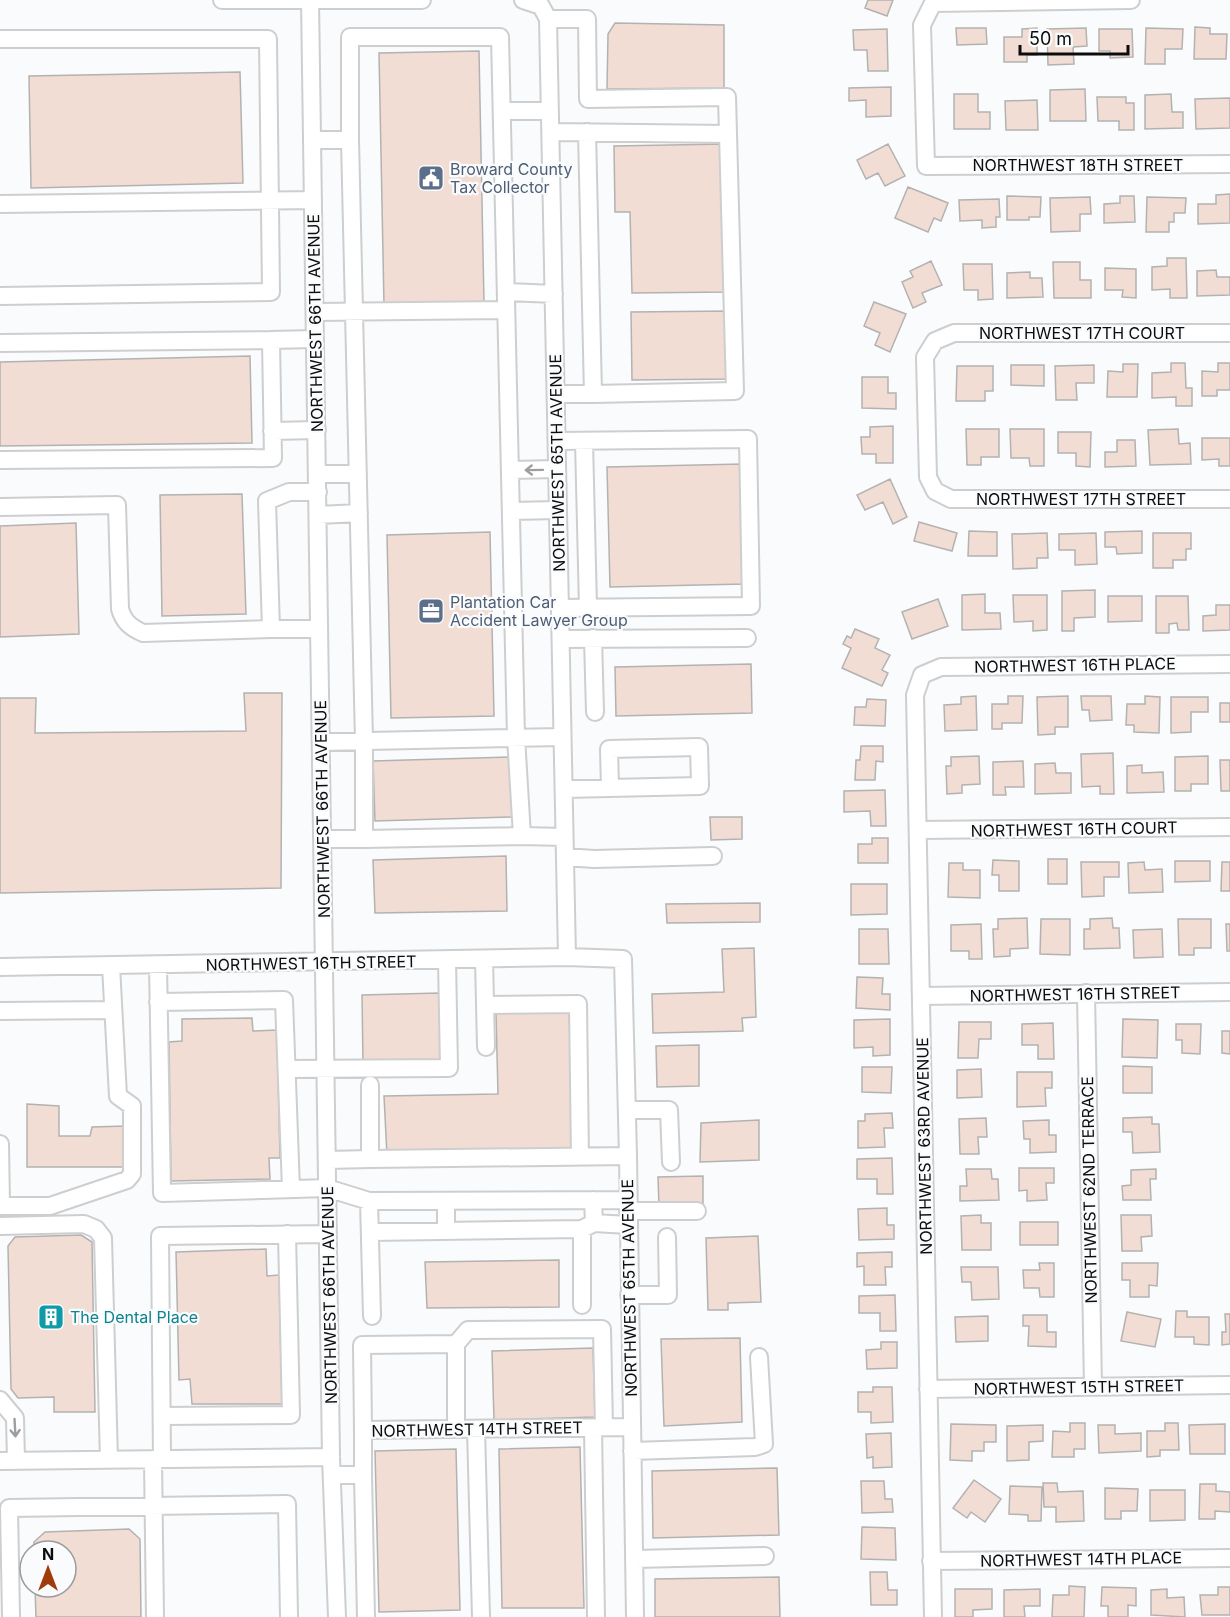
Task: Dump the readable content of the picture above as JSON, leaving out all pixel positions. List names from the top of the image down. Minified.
{"streets":{"street":["NORTHWEST 18TH STREET","NORTHWEST 66TH AVENUE","NORTHWEST 17TH COURT","NORTHWEST 65TH AVENUE","NORTHWEST 17TH STREET","NORTHWEST 16TH PLACE","NORTHWEST 16TH COURT","NORTHWEST 16TH STREET","NORTHWEST 63RD AVENUE","NORTHWEST 62ND TERRACE","NORTHWEST 15TH STREET","NORTHWEST 14TH STREET","NORTHWEST 14TH PLACE"]},"crossings":[["NORTHWEST 66TH AVENUE","NORTHWEST 16TH STREET"],["NORTHWEST 17TH COURT","NORTHWEST 17TH STREET"],["NORTHWEST 65TH AVENUE","NORTHWEST 16TH STREET"],["NORTHWEST 65TH AVENUE","NORTHWEST 14TH STREET"],["NORTHWEST 16TH PLACE","NORTHWEST 63RD AVENUE"],["NORTHWEST 16TH COURT","NORTHWEST 63RD AVENUE"],["NORTHWEST 16TH STREET","NORTHWEST 63RD AVENUE"],["NORTHWEST 16TH STREET","NORTHWEST 62ND TERRACE"],["NORTHWEST 63RD AVENUE","NORTHWEST 15TH STREET"],["NORTHWEST 63RD AVENUE","NORTHWEST 14TH PLACE"],["NORTHWEST 62ND TERRACE","NORTHWEST 15TH STREET"]],"places":{"public building":["Broward County Tax Collector"],"office":["Plantation Car Accident Lawyer Group"],"building":["The Dental Place"]},"scale_bar":"50 m","north":"top"}
